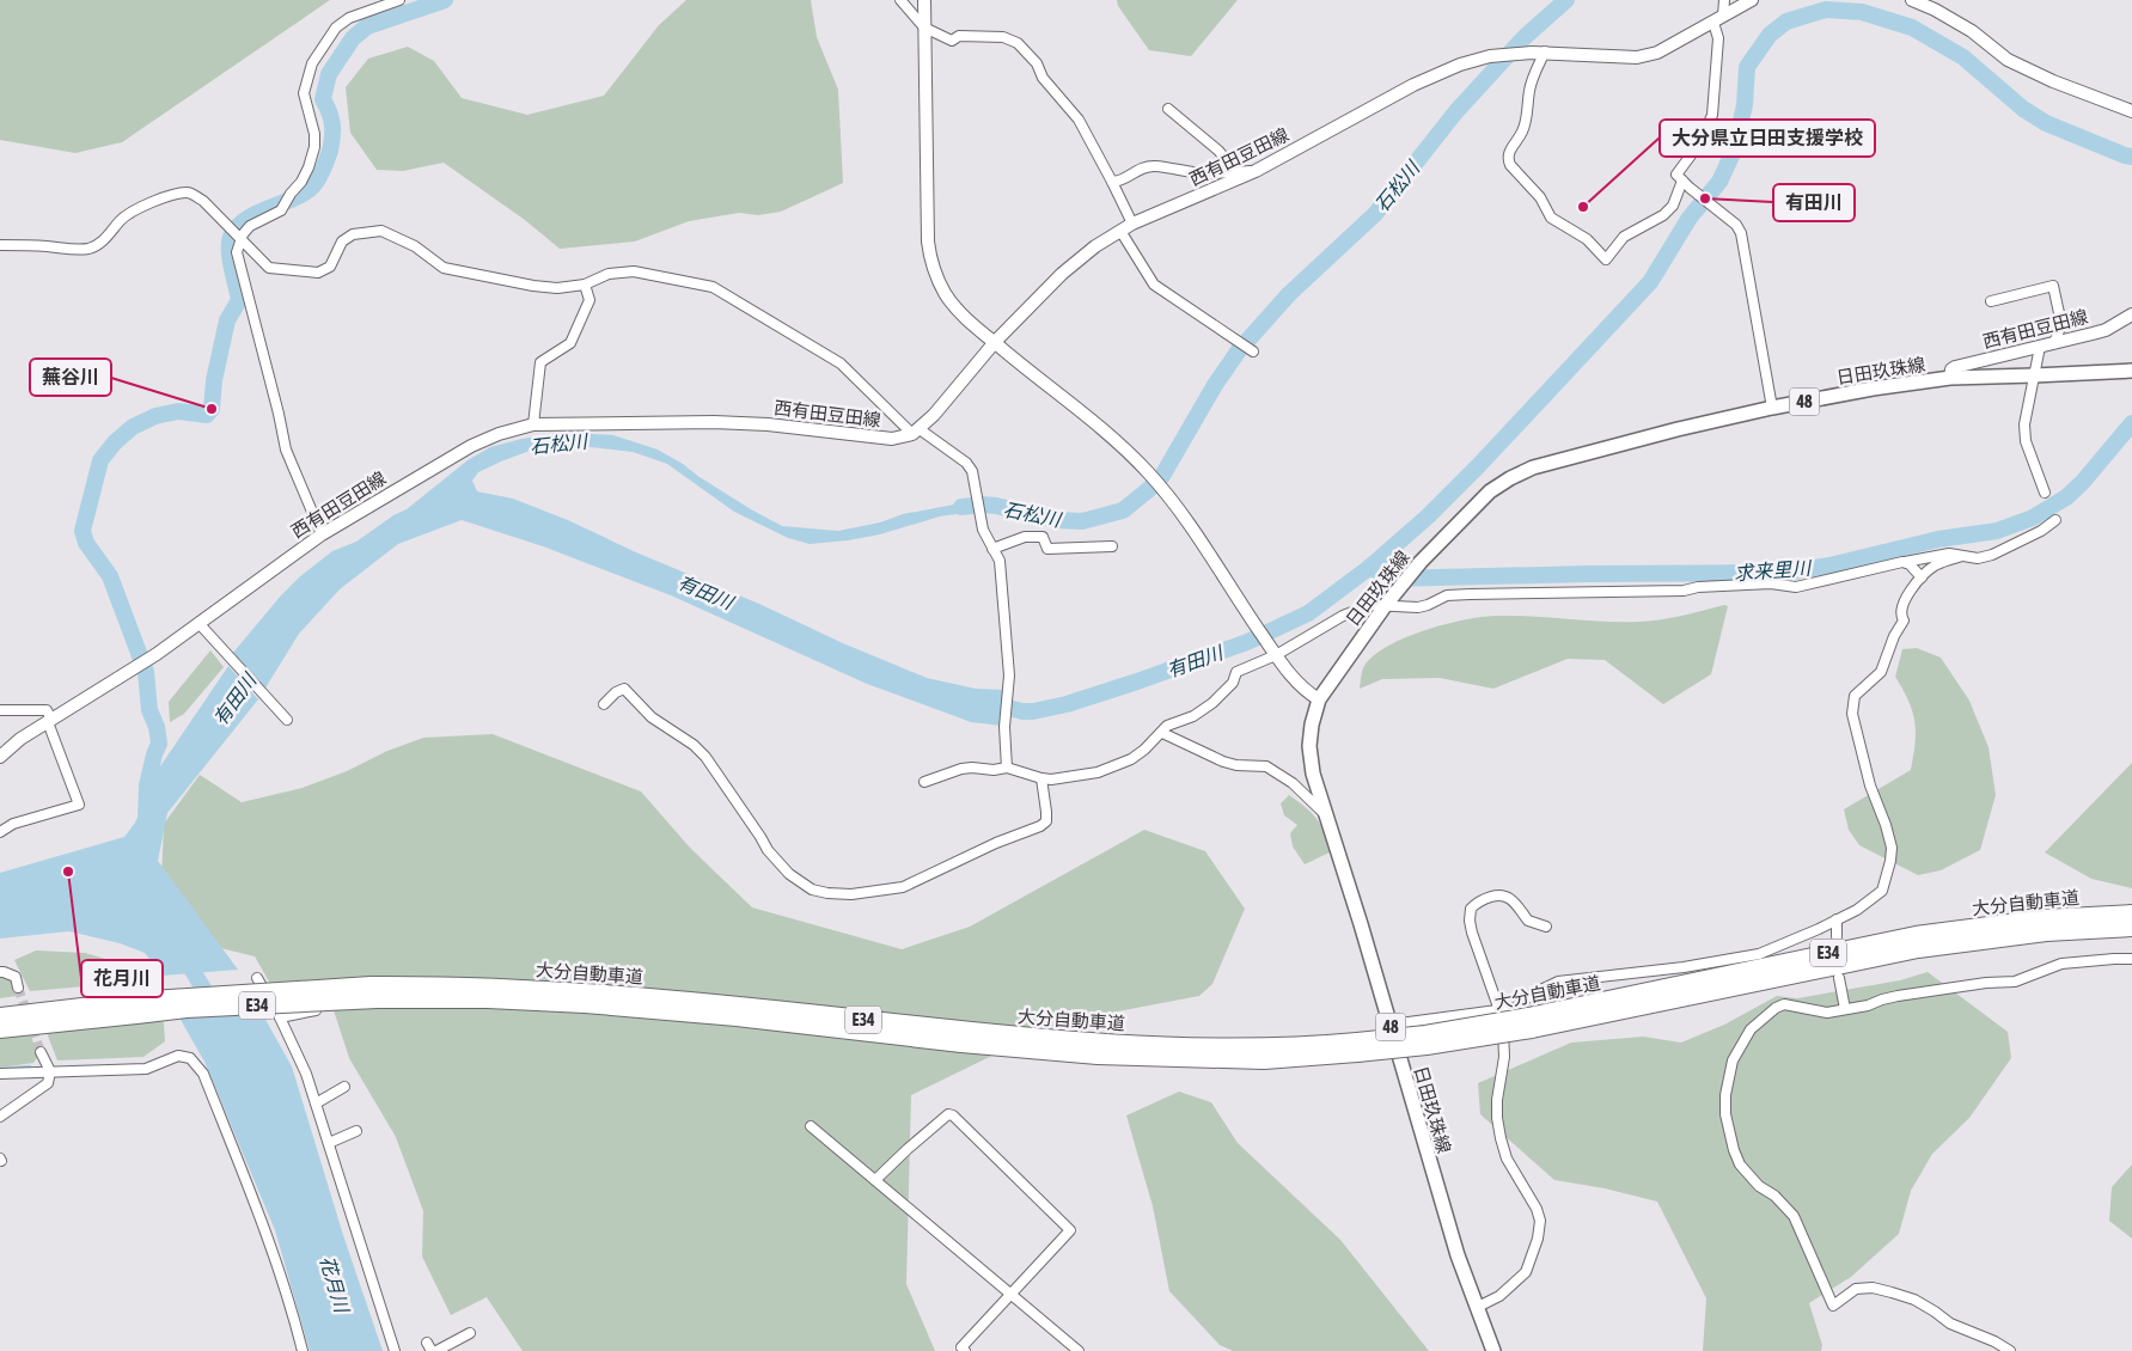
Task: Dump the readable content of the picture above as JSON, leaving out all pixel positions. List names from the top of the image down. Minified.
{"streets":{"highway":["大分自動車道","E34"],"main road":["西有田豆田線","日田玖珠線","48"]},"crossings":[["西有田豆田線","日田玖珠線"]],"water":["石松川","求来里川","有田川","花月川"],"places":["有田川","大分県立日田支援学校","蕪谷川","花月川"]}
